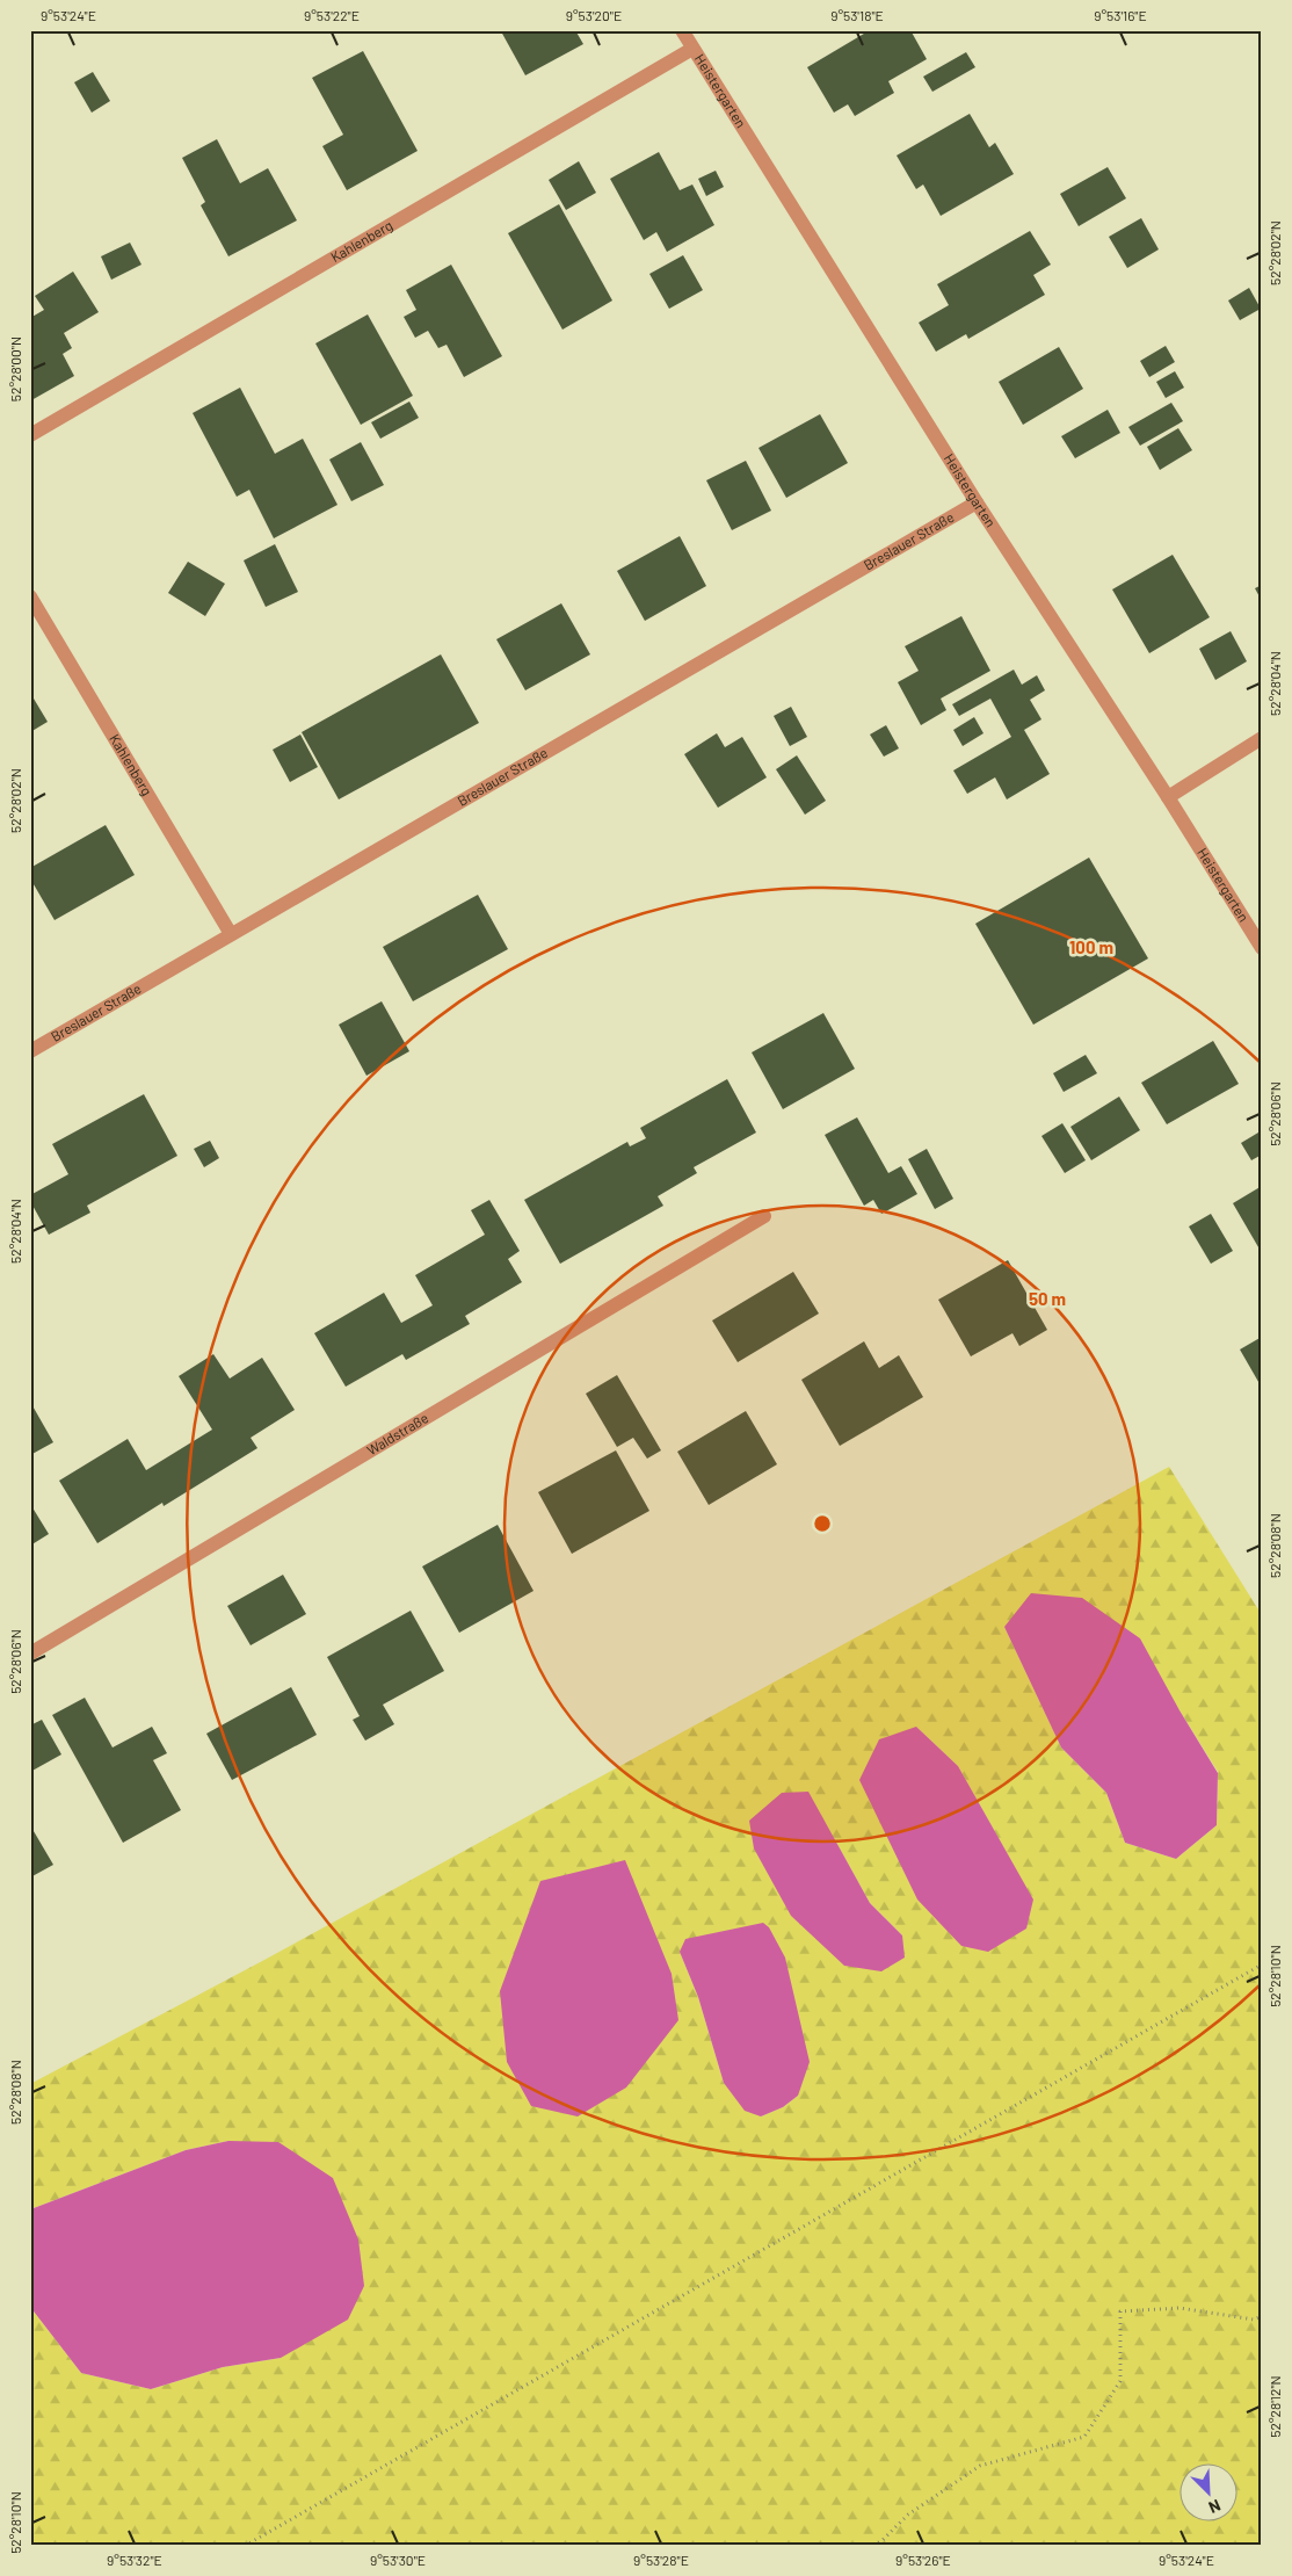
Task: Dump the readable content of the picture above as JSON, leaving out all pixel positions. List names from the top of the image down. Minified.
{"streets":{"street":["Heistergarten","Kahlenberg","Breslauer Straße","Waldstraße"]},"crossings":[["Heistergarten","Kahlenberg"],["Heistergarten","Breslauer Straße"],["Kahlenberg","Breslauer Straße"]],"north":"bottom right","coordinates":["9°53'24\"E","9°53'22\"E","9°53'20\"E","9°53'18\"E","9°53'16\"E","52°28'02\"N","52°28'00\"N","52°28'04\"N","52°28'06\"N","52°28'08\"N","52°28'10\"N","52°28'12\"N","9°53'32\"E","9°53'30\"E","9°53'28\"E","9°53'26\"E"],"rings":["100 m","50 m"]}
